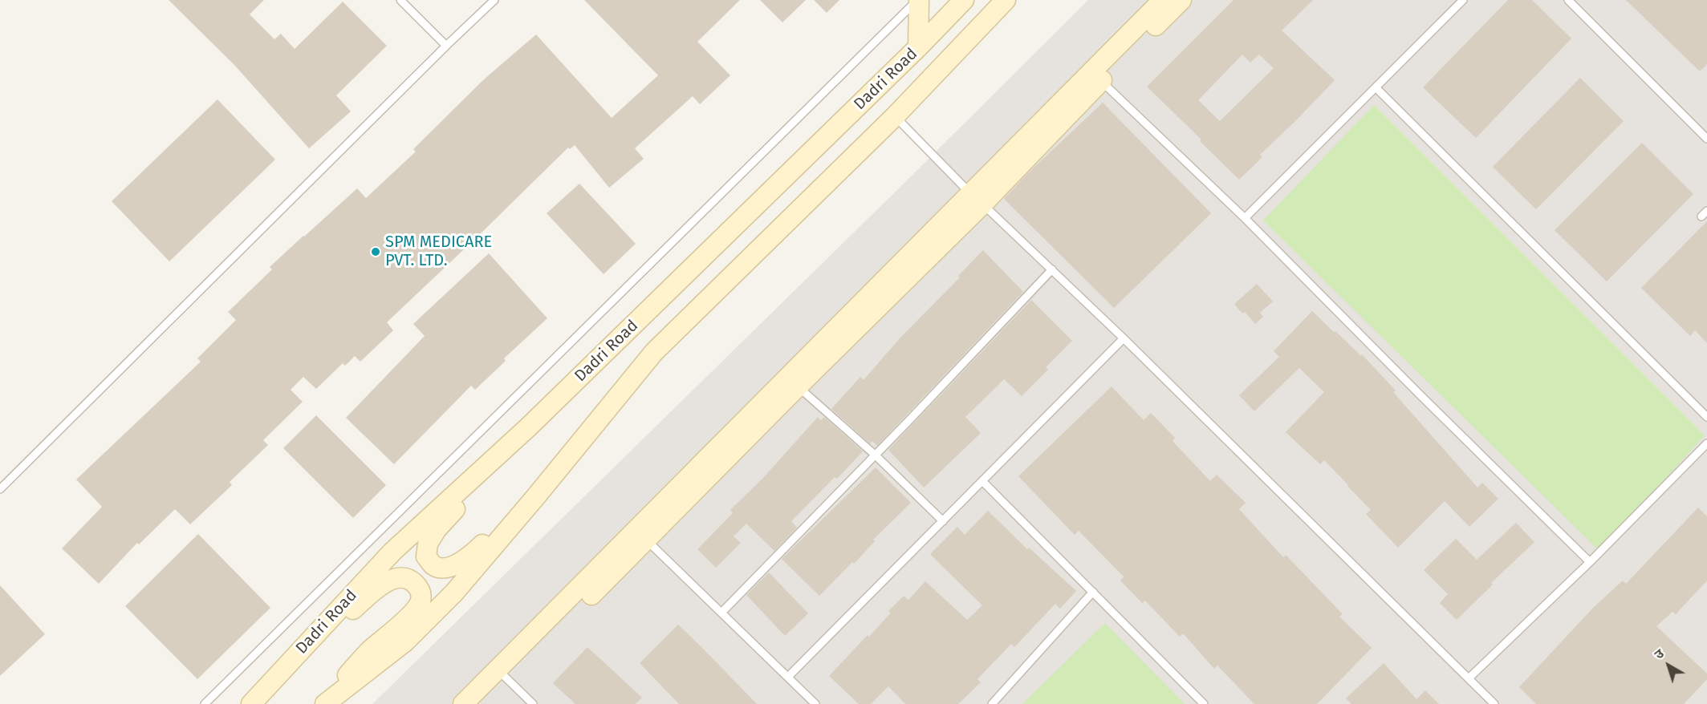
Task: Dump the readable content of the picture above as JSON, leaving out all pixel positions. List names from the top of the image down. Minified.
{"streets":{"main road":["Dadri Road"]},"places":["SPM MEDICARE PVT. LTD."],"north":"top left"}
